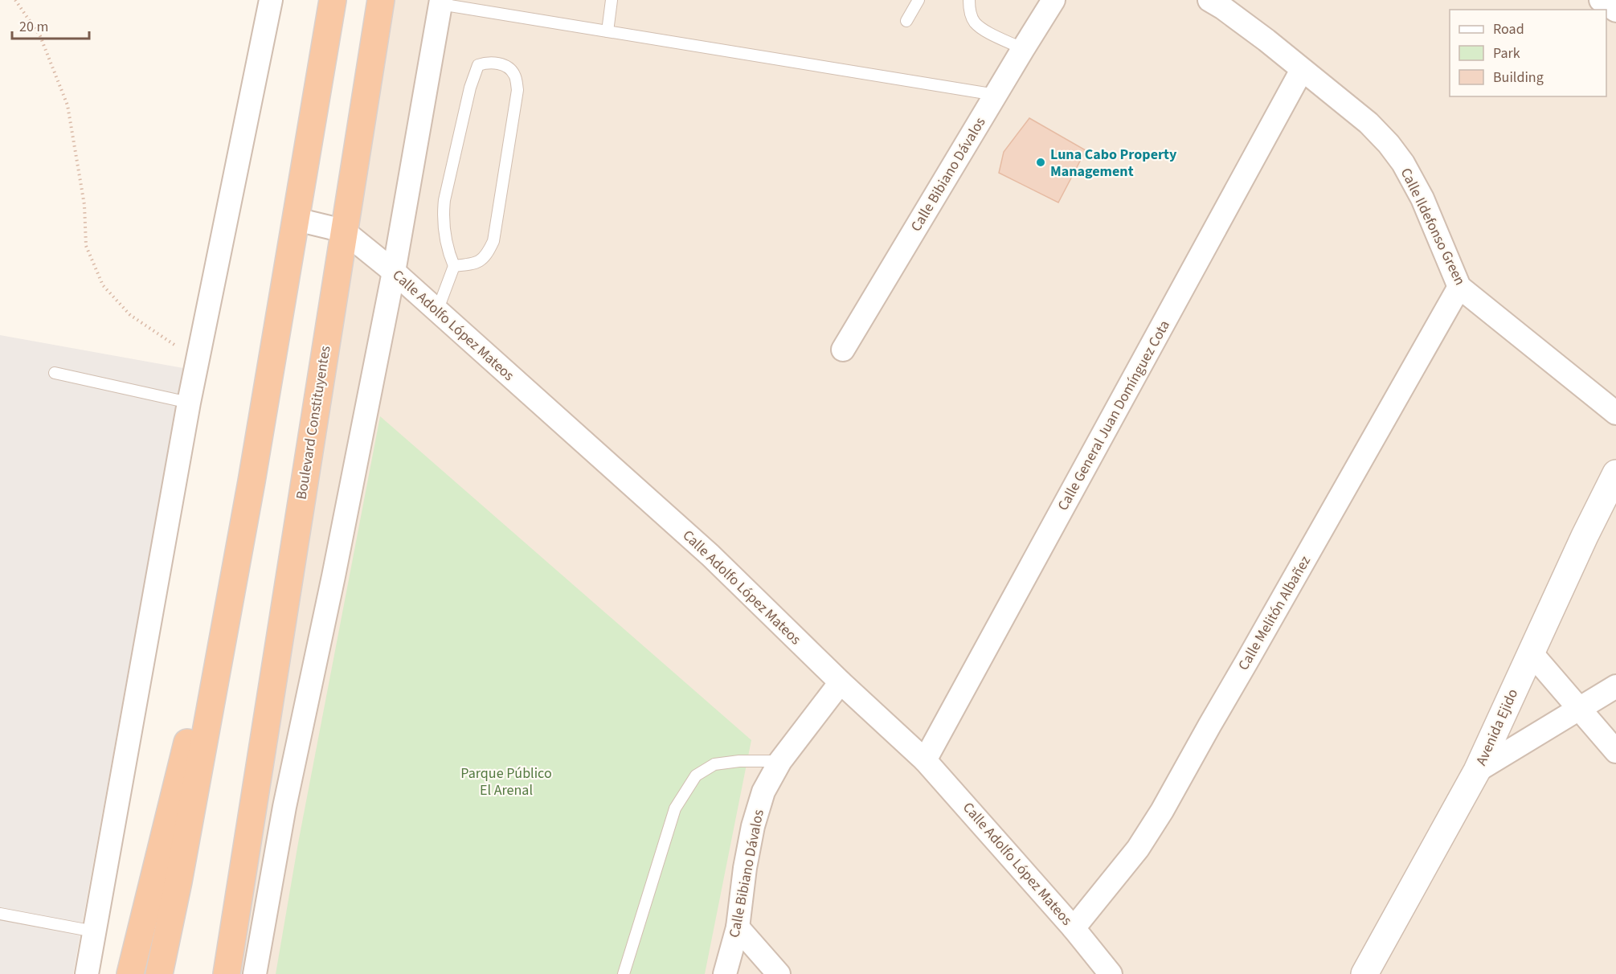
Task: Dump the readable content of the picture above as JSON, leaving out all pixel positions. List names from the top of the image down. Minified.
{"streets":{"highway":["Boulevard Constituyentes"],"street":["Calle Bibiano Dávalos","Calle Ildefonso Green","Calle Adolfo López Mateos","Calle General Juan Domínguez Cota","Calle Melitón Albañez","Avenida Ejido"]},"crossings":[["Calle Bibiano Dávalos","Calle Adolfo López Mateos"],["Calle Ildefonso Green","Calle General Juan Domínguez Cota"],["Calle Ildefonso Green","Calle Melitón Albañez"],["Calle Adolfo López Mateos","Calle General Juan Domínguez Cota"],["Calle Adolfo López Mateos","Boulevard Constituyentes"],["Calle Adolfo López Mateos","Calle Melitón Albañez"]],"parks":["Parque Público El Arenal"],"places":["Luna Cabo Property Management"],"legend":["Road","Park","Building"],"scale_bar":"20 m"}
